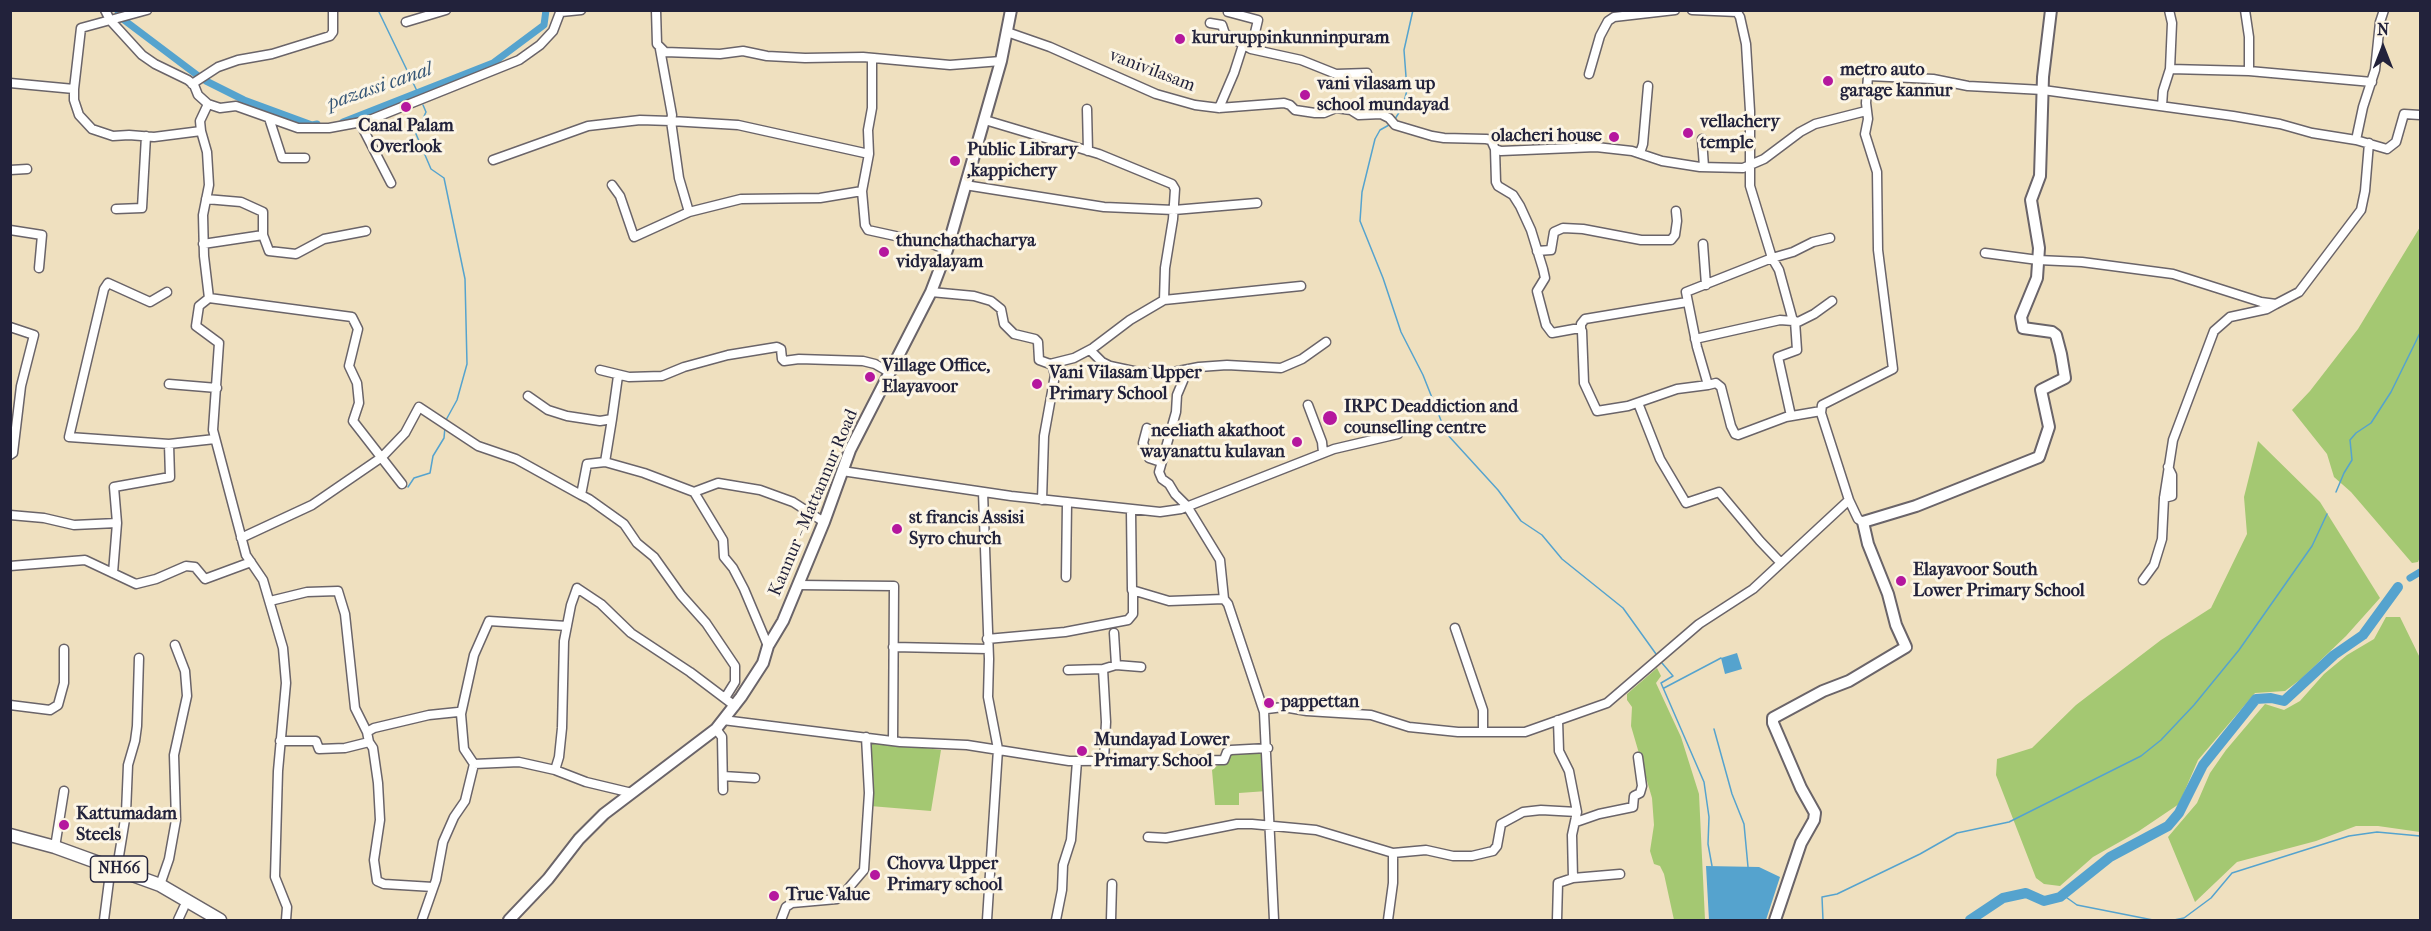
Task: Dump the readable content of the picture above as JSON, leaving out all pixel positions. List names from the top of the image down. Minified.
{"streets":{"highway":["NH66"],"main road":["Kannur - Mattannur Road"],"street":["vanivilasam"]},"crossings":[["vanivilasam","Kannur - Mattannur Road"]],"water":["pazassi canal"],"places":["kururuppinkunninpuram","metro auto garage kannur","vani vilasam up school mundayad","Canal Palam Overlook","vellachery temple","olacheri house","Public Library ,kappichery","thunchathacharya vidyalayam","Village Office, Elayavoor","Vani Vilasam Upper Primary School","IRPC Deaddiction and counselling centre","neeliath akathoot wayanattu kulavan","st francis Assisi Syro church","Elayavoor South Lower Primary School","pappettan","Mundayad Lower Primary School","Kattumadam Steels","Chovva Upper Primary school","True Value"],"north":"top"}
